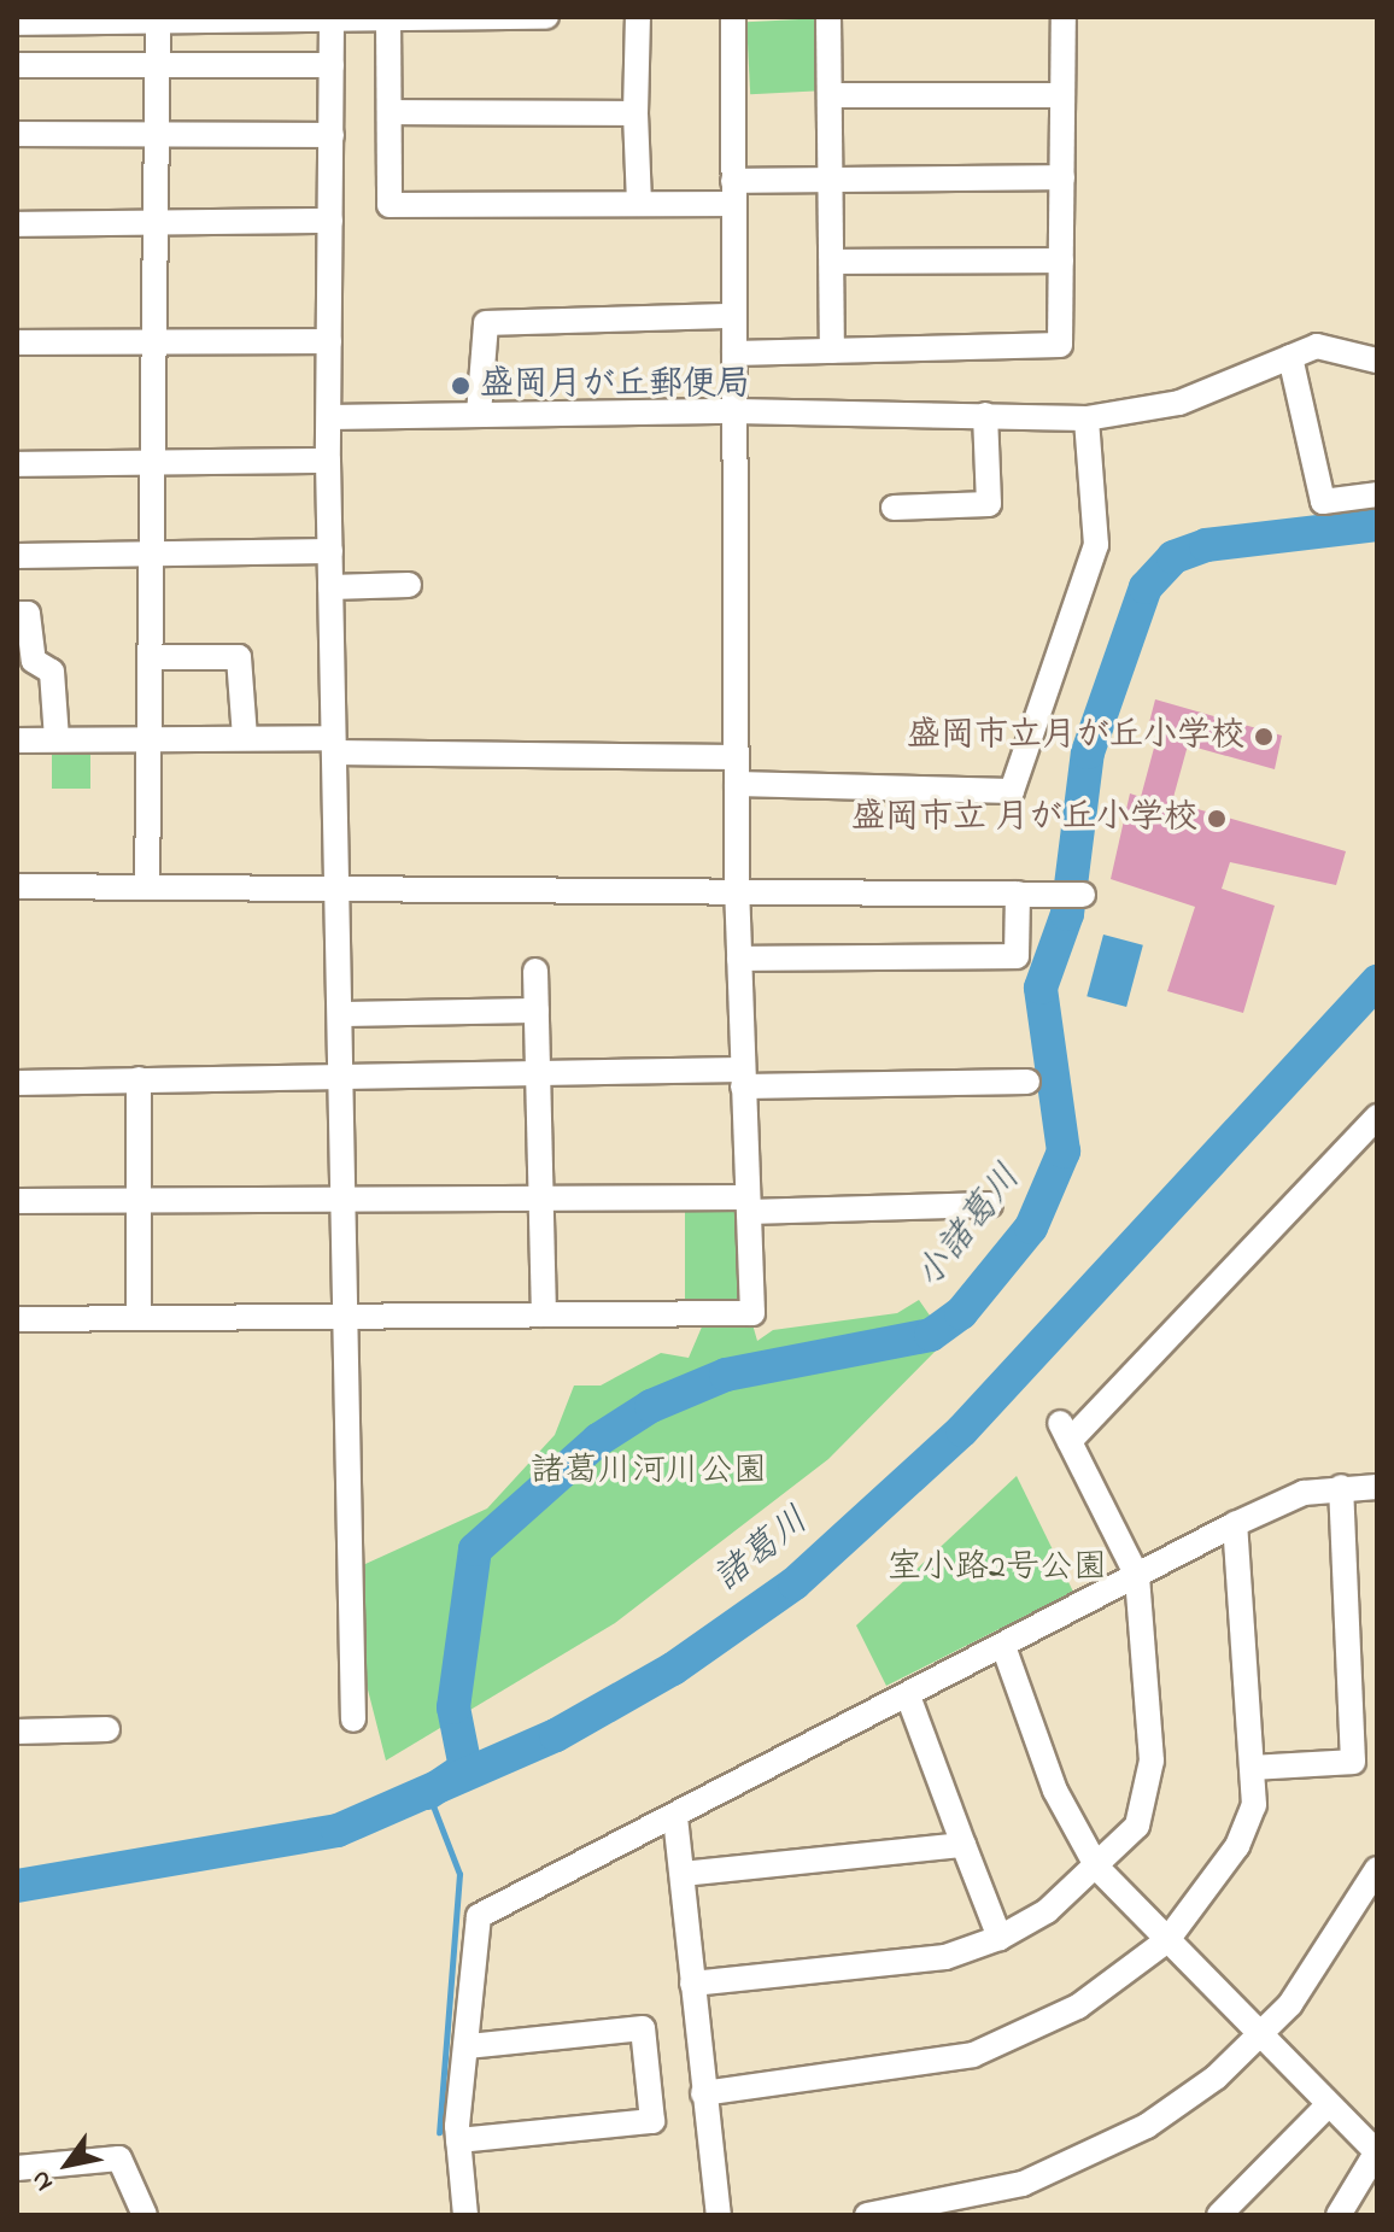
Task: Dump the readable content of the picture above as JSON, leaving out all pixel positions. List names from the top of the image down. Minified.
{"water":["小諸葛川","諸葛川"],"parks":["諸葛川河川公園","室小路2号公園"],"places":["盛岡月が丘郵便局","盛岡市立月が丘小学校","盛岡市立 月が丘小学校"],"north":"bottom left"}
